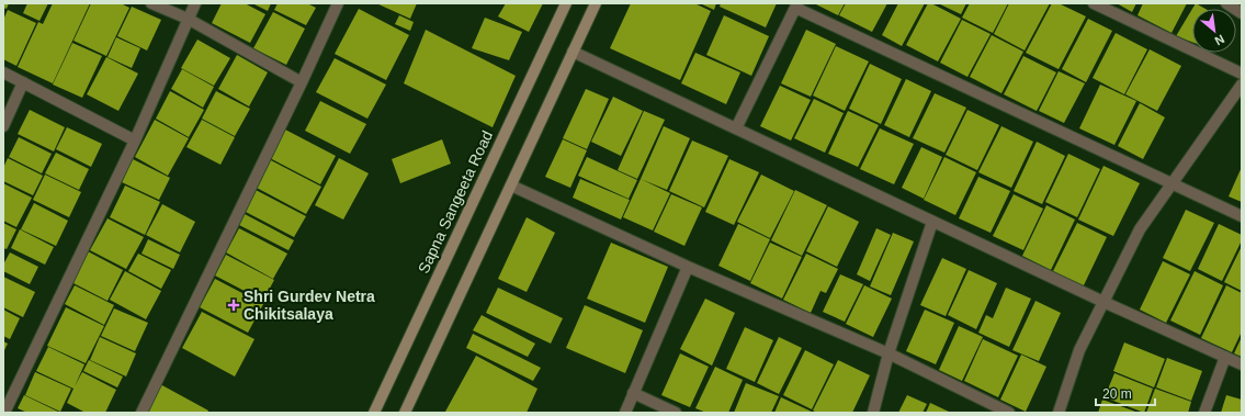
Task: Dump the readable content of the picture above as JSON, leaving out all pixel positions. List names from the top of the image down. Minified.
{"streets":{"main road":["Sapna Sangeeta Road"]},"places":{"health":["Shri Gurdev Netra Chikitsalaya"]},"scale_bar":"20 m","north":"bottom right"}
